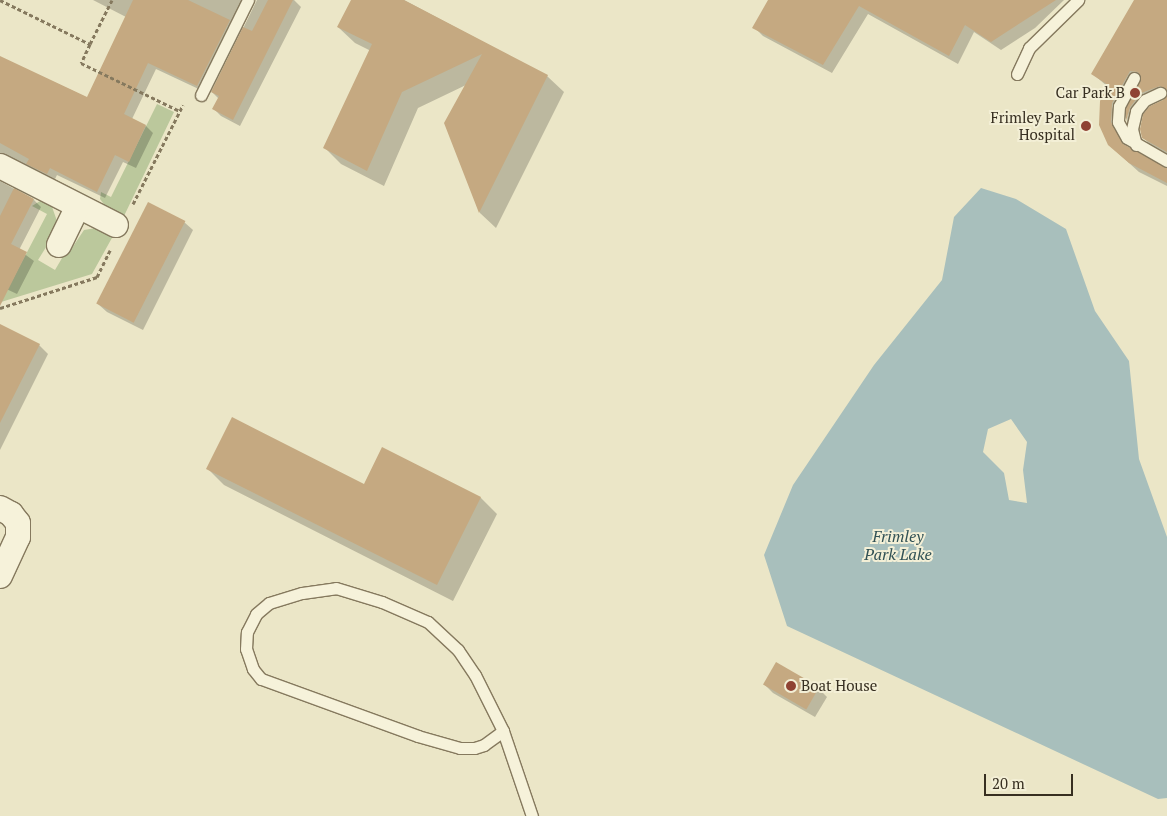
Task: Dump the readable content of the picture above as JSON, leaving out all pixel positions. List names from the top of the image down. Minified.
{"water":["Frimley Park Lake"],"places":["Car Park B","Frimley Park Hospital","Boat House"],"scale_bar":"20 m"}
